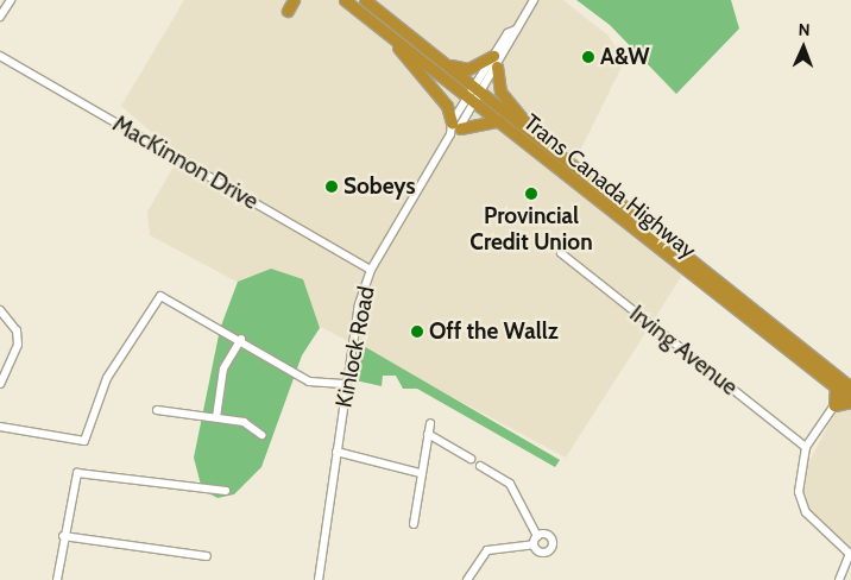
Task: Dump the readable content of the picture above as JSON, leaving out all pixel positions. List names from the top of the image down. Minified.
{"streets":{"highway":["Trans Canada Highway"],"street":["MacKinnon Drive","Kinlock Road","Irving Avenue"]},"crossings":[["MacKinnon Drive","Kinlock Road"],["Trans Canada Highway","Kinlock Road"]],"places":["A&W","Sobeys","Provincial Credit Union","Off the Wallz"],"north":"top"}
